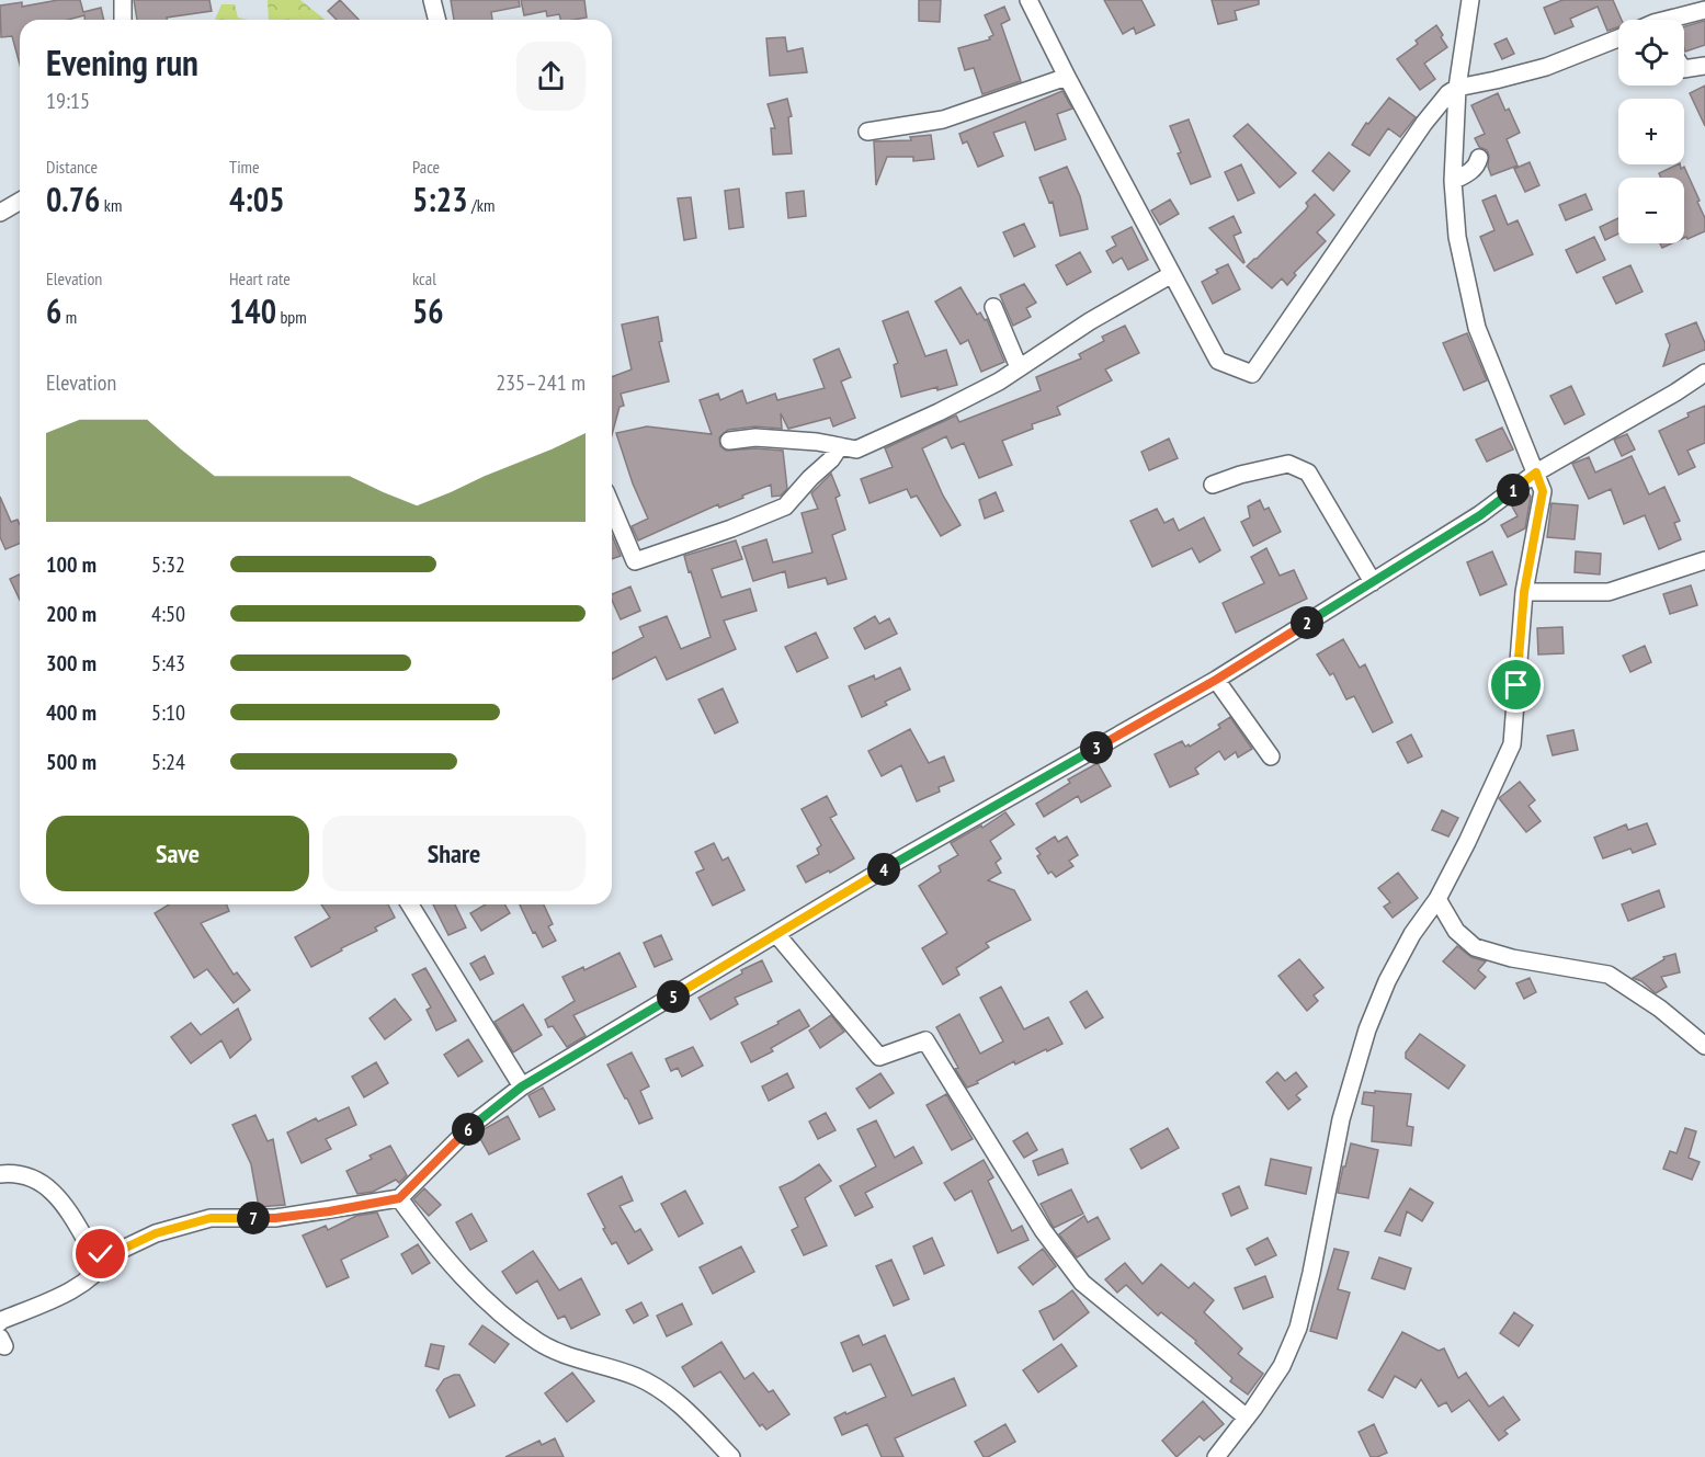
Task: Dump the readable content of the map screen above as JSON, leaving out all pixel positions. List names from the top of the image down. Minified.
{"page":{"map_buttons":["+","−"],"heading":["Evening run","19:15"],"stats":[["Distance","0.76 km"],["Time","4:05"],["Pace","5:23 /km"],["Elevation","6 m"],["Heart rate","140 bpm"],["kcal","56"]],"chart":["Elevation","235–241 m"],"pins":["1","2","3","4","5","6","7"],"list":[{"name":"100 m","note":"5:32"},{"name":"200 m","note":"4:50"},{"name":"300 m","note":"5:43"},{"name":"400 m","note":"5:10"},{"name":"500 m","note":"5:24"}],"buttons":["Save","Share"]}}
